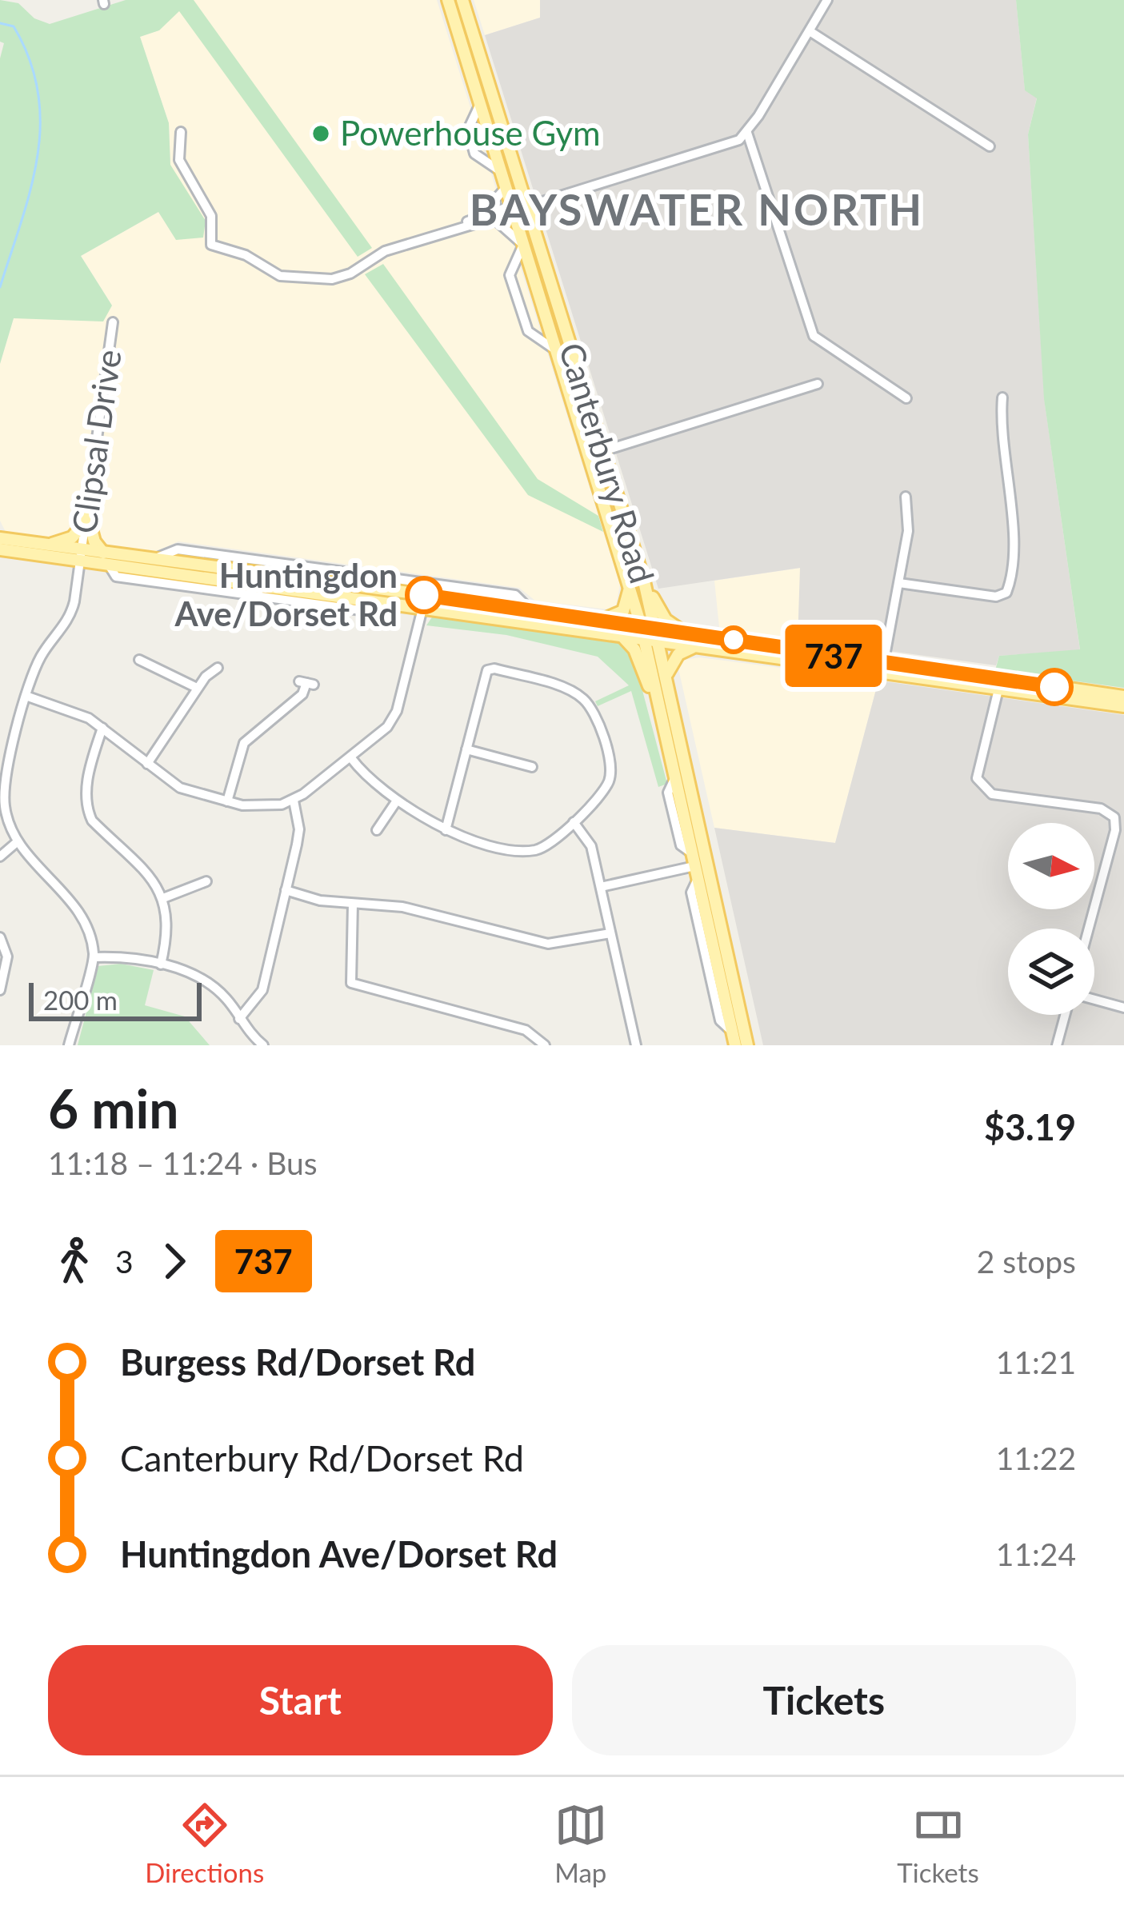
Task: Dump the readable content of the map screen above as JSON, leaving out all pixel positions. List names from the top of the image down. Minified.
{"streets":{"main road":["Canterbury Road"],"street":["Clipsal Drive"]},"districts":["BAYSWATER NORTH"],"places":["Powerhouse Gym","Huntingdon Ave/Dorset Rd"],"lines":["bus line 737"],"scale_bar":"200 m","north":"right","page":{"on_map":"737","scale":"200 m","heading":["6 min","11:18 – 11:24 · Bus","$3.19"],"legs":["3","737","2 stops"],"list":[{"name":"Burgess Rd/Dorset Rd","value":"11:21"},{"name":"Canterbury Rd/Dorset Rd","value":"11:22"},{"name":"Huntingdon Ave/Dorset Rd","value":"11:24"}],"buttons":["Start","Tickets"],"tabs":["Directions","Map","Tickets"]}}
